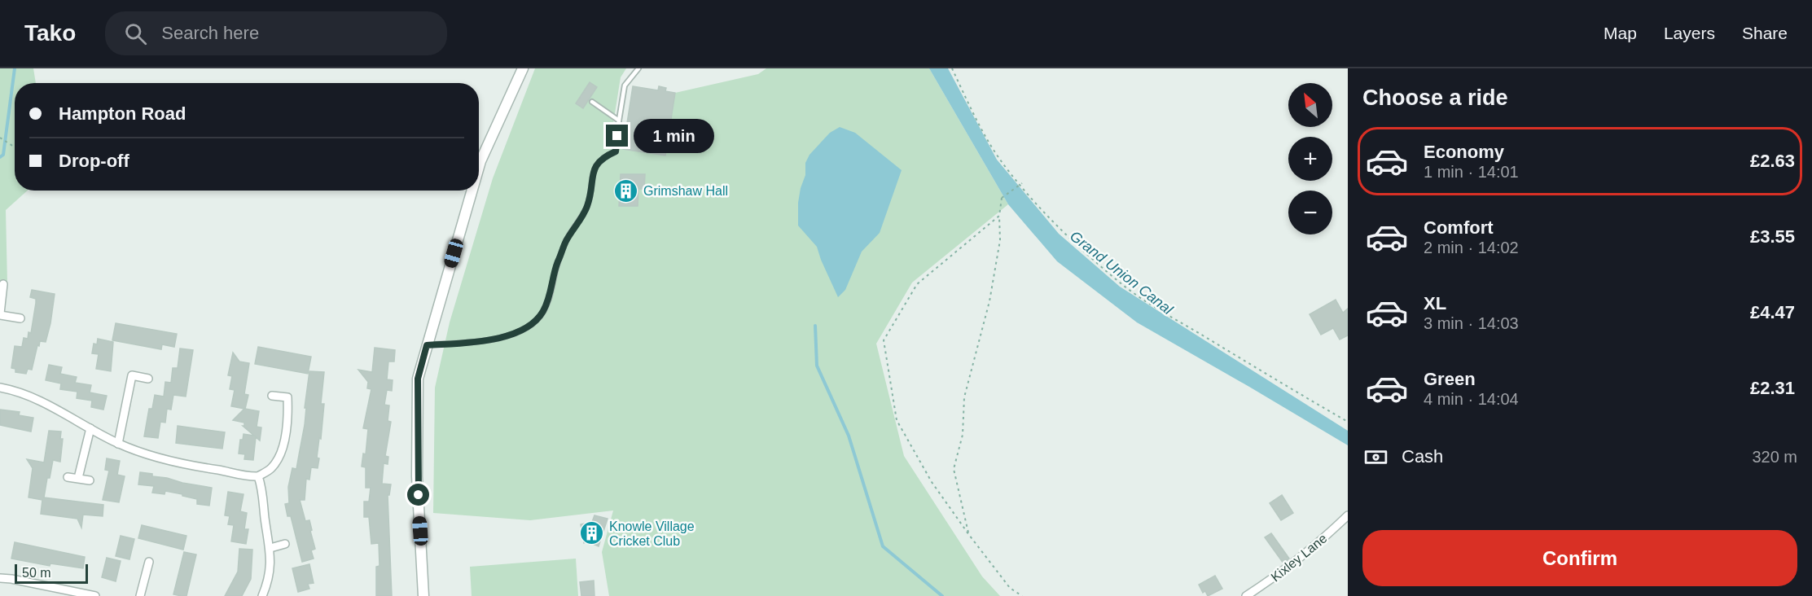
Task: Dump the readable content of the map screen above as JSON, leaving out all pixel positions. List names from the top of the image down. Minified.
{"streets":{"street":["Kixley Lane"]},"water":["Grand Union Canal"],"places":{"building":["Grimshaw Hall","Knowle Village Cricket Club"]},"scale_bar":"50 m","north":"top left","page":{"header":"Tako","search":"Search here","nav":["Map","Layers","Share"],"heading":"Choose a ride","map_buttons":["+","−"],"banner":["Hampton Road","Drop-off"],"bubble":"1 min","list":[{"name":"Economy","note":"1 min · 14:01","value":"£2.63"},{"name":"Comfort","note":"2 min · 14:02","value":"£3.55"},{"name":"XL","note":"3 min · 14:03","value":"£4.47"},{"name":"Green","note":"4 min · 14:04","value":"£2.31"}],"pay":["Cash","320 m"],"buttons":"Confirm","scale":"50 m"}}
